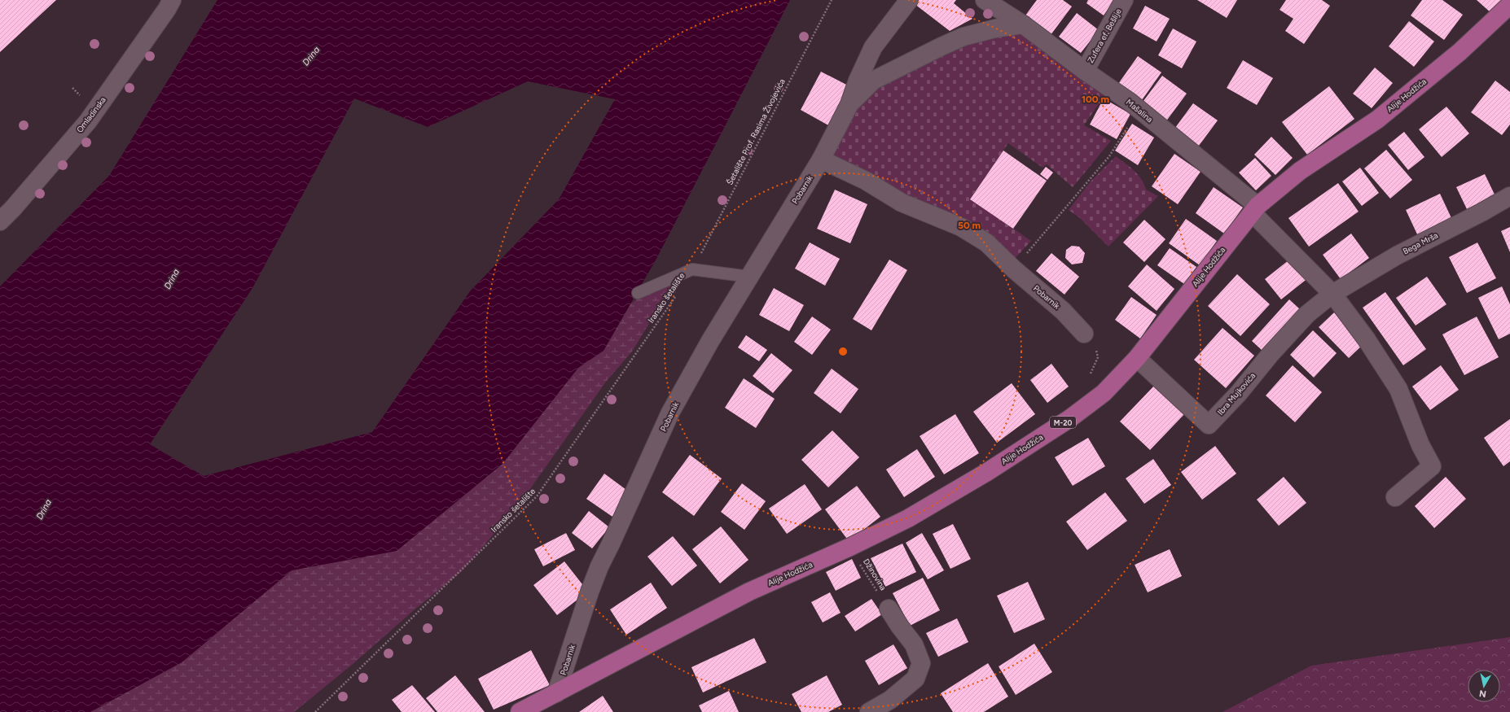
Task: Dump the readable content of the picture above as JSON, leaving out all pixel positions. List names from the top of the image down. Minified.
{"streets":{"main road":["Alije Hodžića","M-20"],"street":["Zufera ef. Bešlije","Mašalina","Omladinska","Pobarnik","Bega Mrša","Ibra Mujkovića"],"path":["Šetalište Prof. Rasima Živojevića","Iransko šetalište","Džinovina"]},"crossings":[["Zufera ef. Bešlije","Mašalina"],["Alije Hodžića","Mašalina"],["Alije Hodžića","Pobarnik"],["Alije Hodžića","Ibra Mujkovića"],["Alije Hodžića","Džinovina"],["Mašalina","Pobarnik"],["Mašalina","Bega Mrša"],["Mašalina","Ibra Mujkovića"],["Šetalište Prof. Rasima Živojevića","Iransko šetalište"],["Bega Mrša","Ibra Mujkovića"]],"water":["Drina"],"north":"bottom","rings":["100 m","50 m"]}
